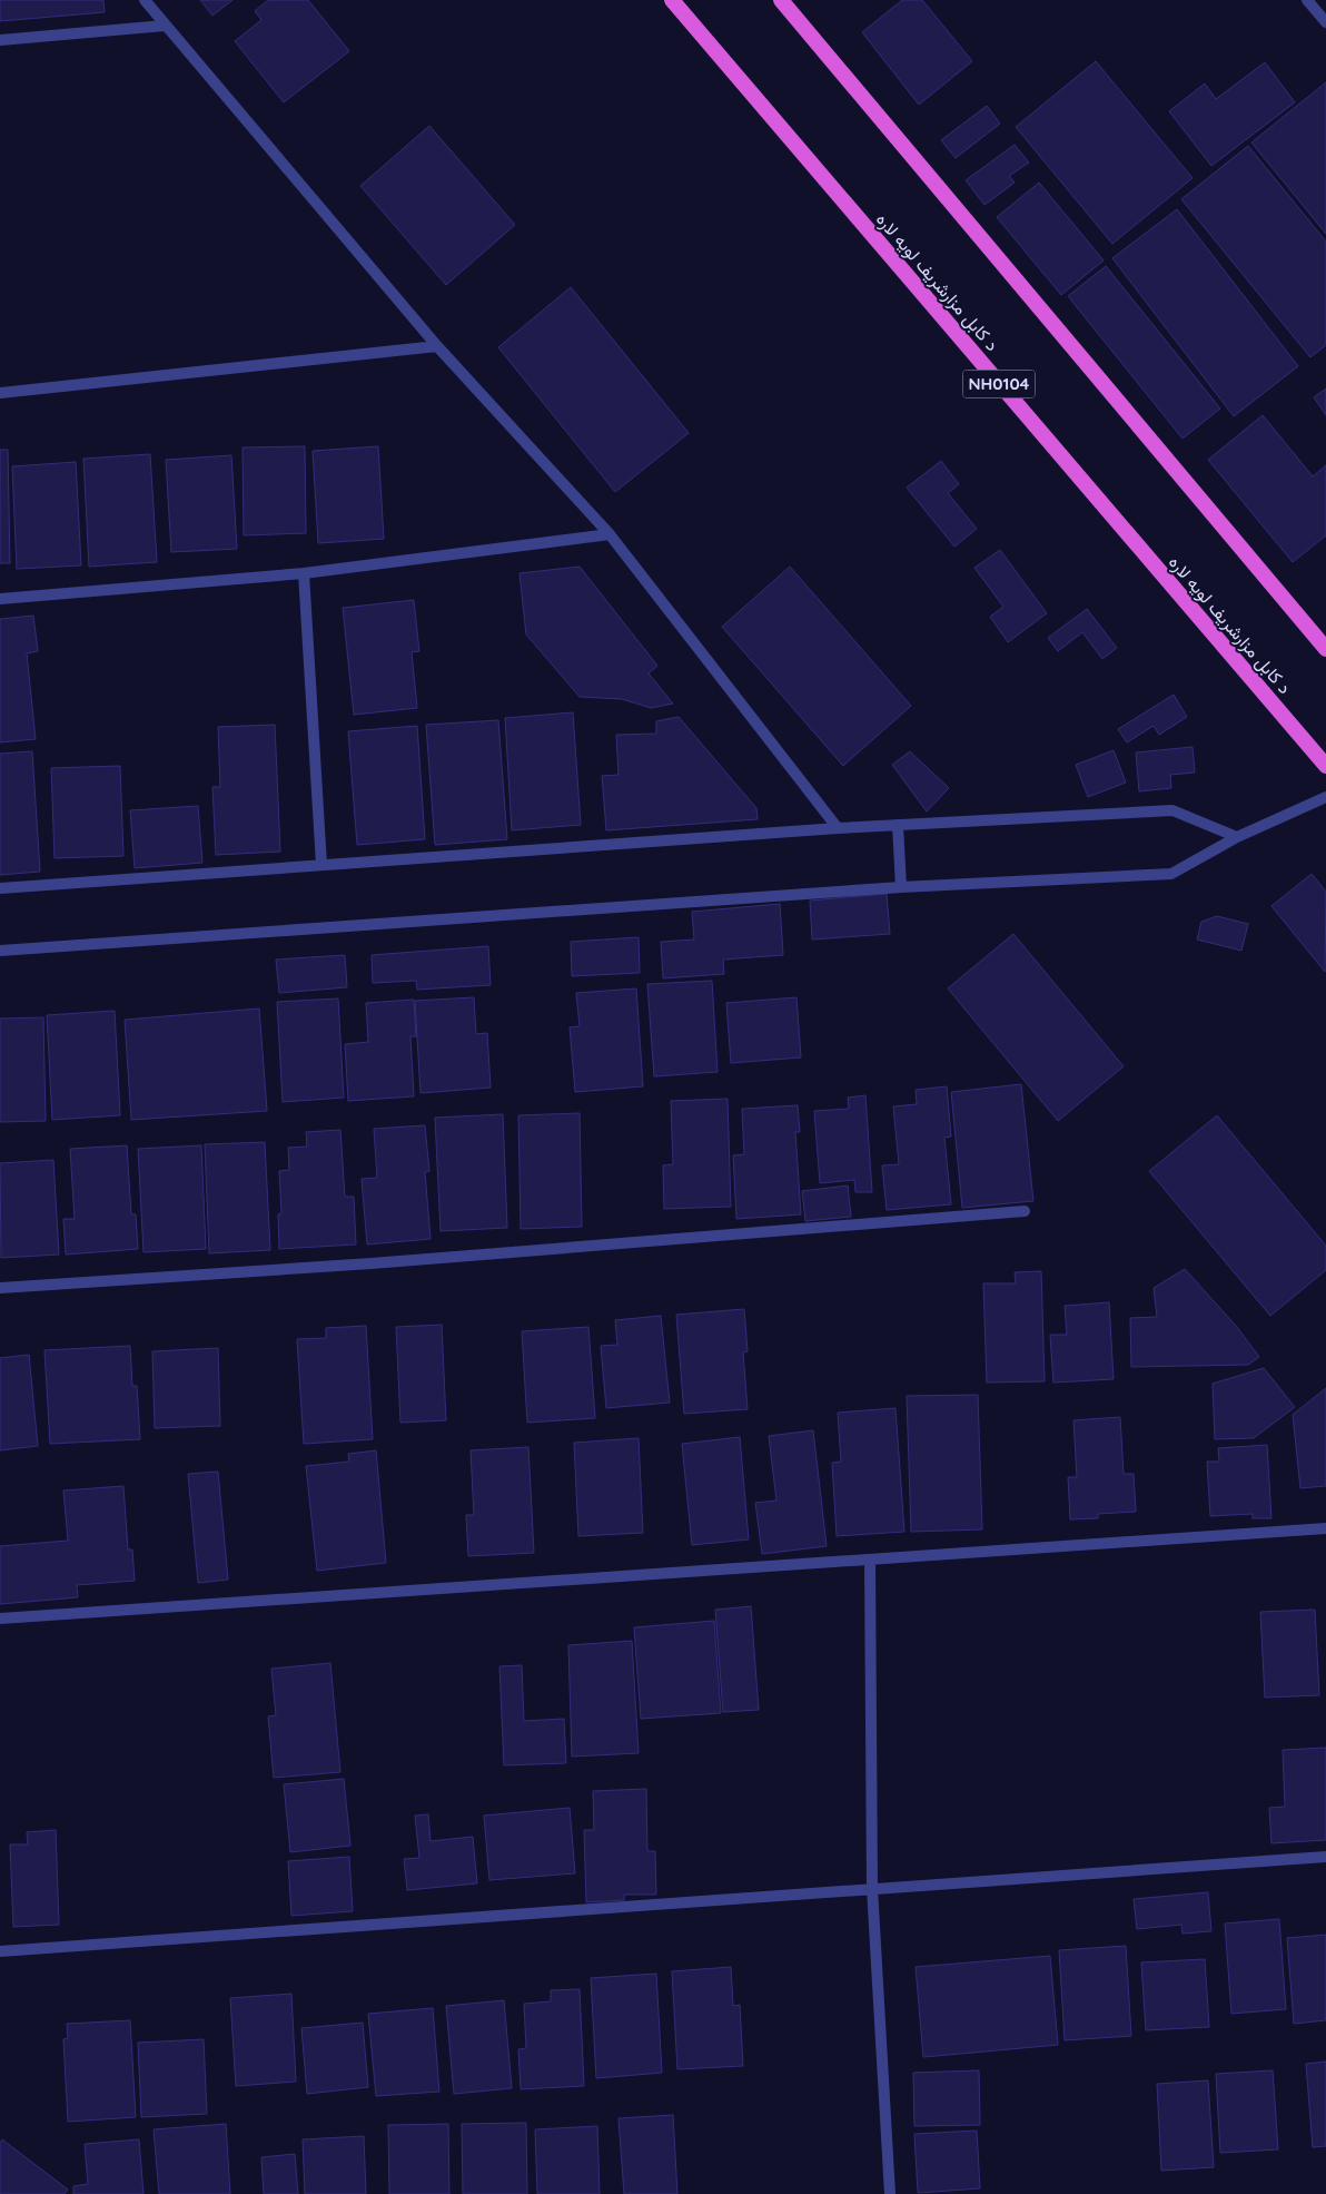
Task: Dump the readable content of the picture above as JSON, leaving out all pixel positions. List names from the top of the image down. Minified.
{"streets":{"highway":["د کابل مزارشریف لویه لاره","NH0104"]}}
